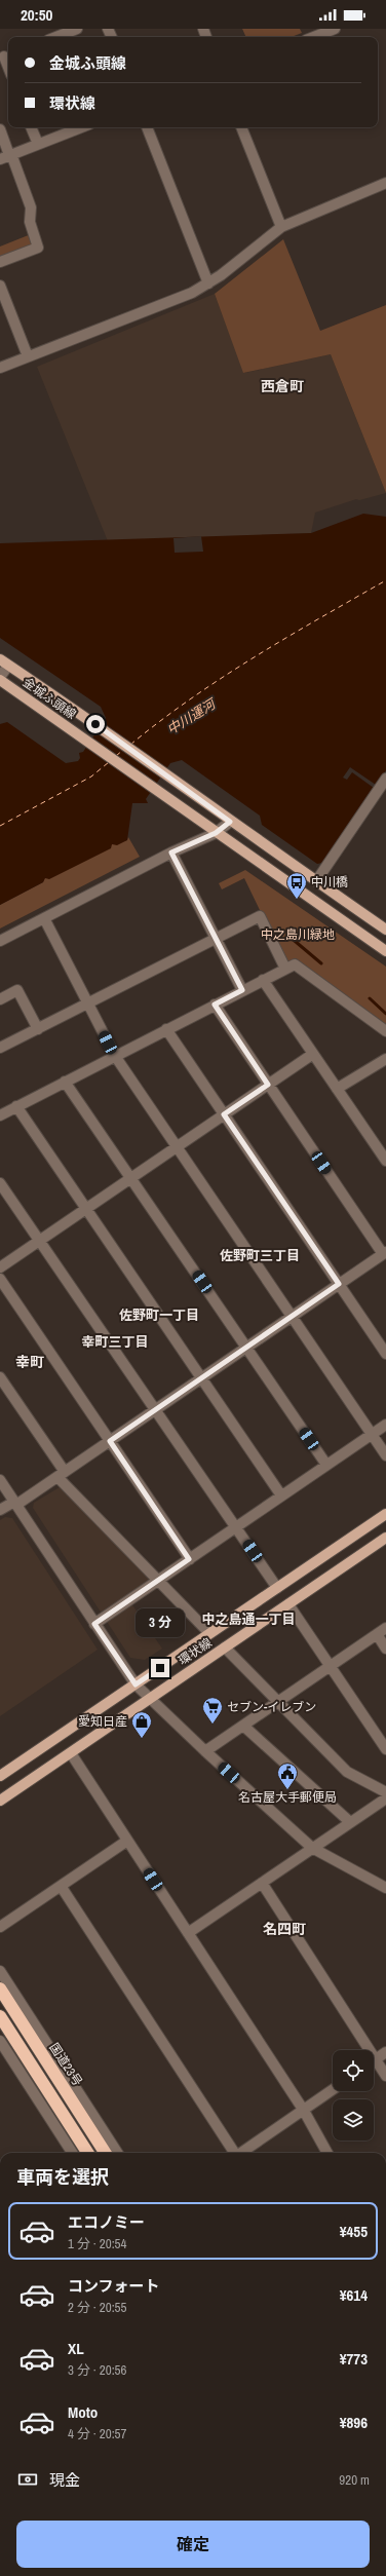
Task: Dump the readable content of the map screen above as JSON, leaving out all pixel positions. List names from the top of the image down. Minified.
{"streets":{"highway":["国道23号"],"main road":["金城ふ頭線","環状線"]},"districts":["西倉町","佐野町三丁目","佐野町一丁目","幸町三丁目","幸町","中之島通一丁目","名四町"],"water":["中川運河"],"parks":["中之島川緑地"],"places":{"bus stop":["中川橋"],"supermarket":["セブン-イレブン"],"shop":["愛知日産"],"public building":["名古屋大手郵便局"]},"page":{"status":"20:50","banner":["金城ふ頭線","環状線"],"bubble":"3 分","heading":"車両を選択","list":[{"name":"エコノミー","note":"1 分 · 20:54","value":"¥455"},{"name":"コンフォート","note":"2 分 · 20:55","value":"¥614"},{"name":"XL","note":"3 分 · 20:56","value":"¥773"},{"name":"Moto","note":"4 分 · 20:57","value":"¥896"}],"pay":["現金","920 m"],"buttons":"確定"}}
